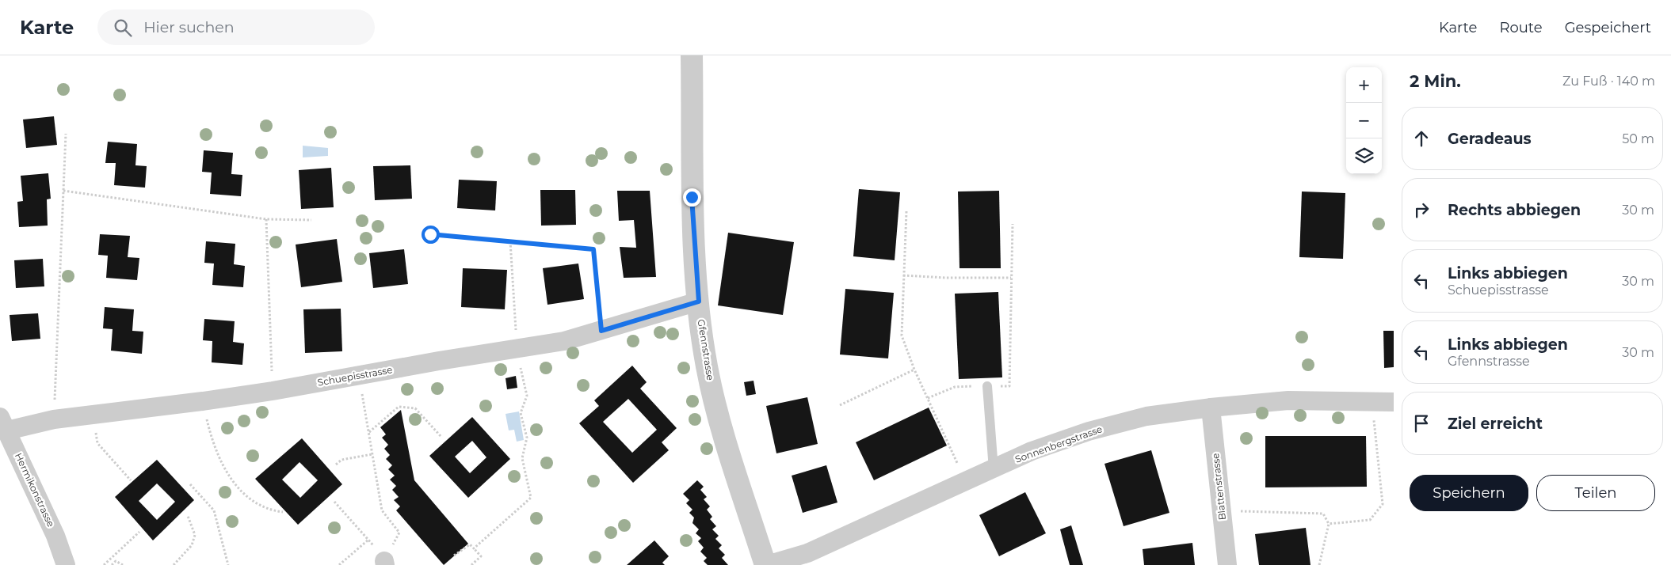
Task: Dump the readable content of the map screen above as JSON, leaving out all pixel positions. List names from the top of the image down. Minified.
{"streets":{"street":["Gfennstrasse","Schuepisstrasse","Sonnenbergstrasse","Blattenstrasse","Hermikonstrasse"]},"crossings":[["Gfennstrasse","Schuepisstrasse"],["Gfennstrasse","Sonnenbergstrasse"],["Schuepisstrasse","Hermikonstrasse"],["Sonnenbergstrasse","Blattenstrasse"]],"page":{"header":"Karte","search":"Hier suchen","nav":["Karte","Route","Gespeichert"],"heading":["2 Min.","Zu Fuß · 140 m"],"map_buttons":["+","−"],"list":[["Geradeaus","50 m"],["Rechts abbiegen","30 m"],["Links abbiegen","Schuepisstrasse","30 m"],["Links abbiegen","Gfennstrasse","30 m"],"Ziel erreicht"],"buttons":["Speichern","Teilen"]}}
